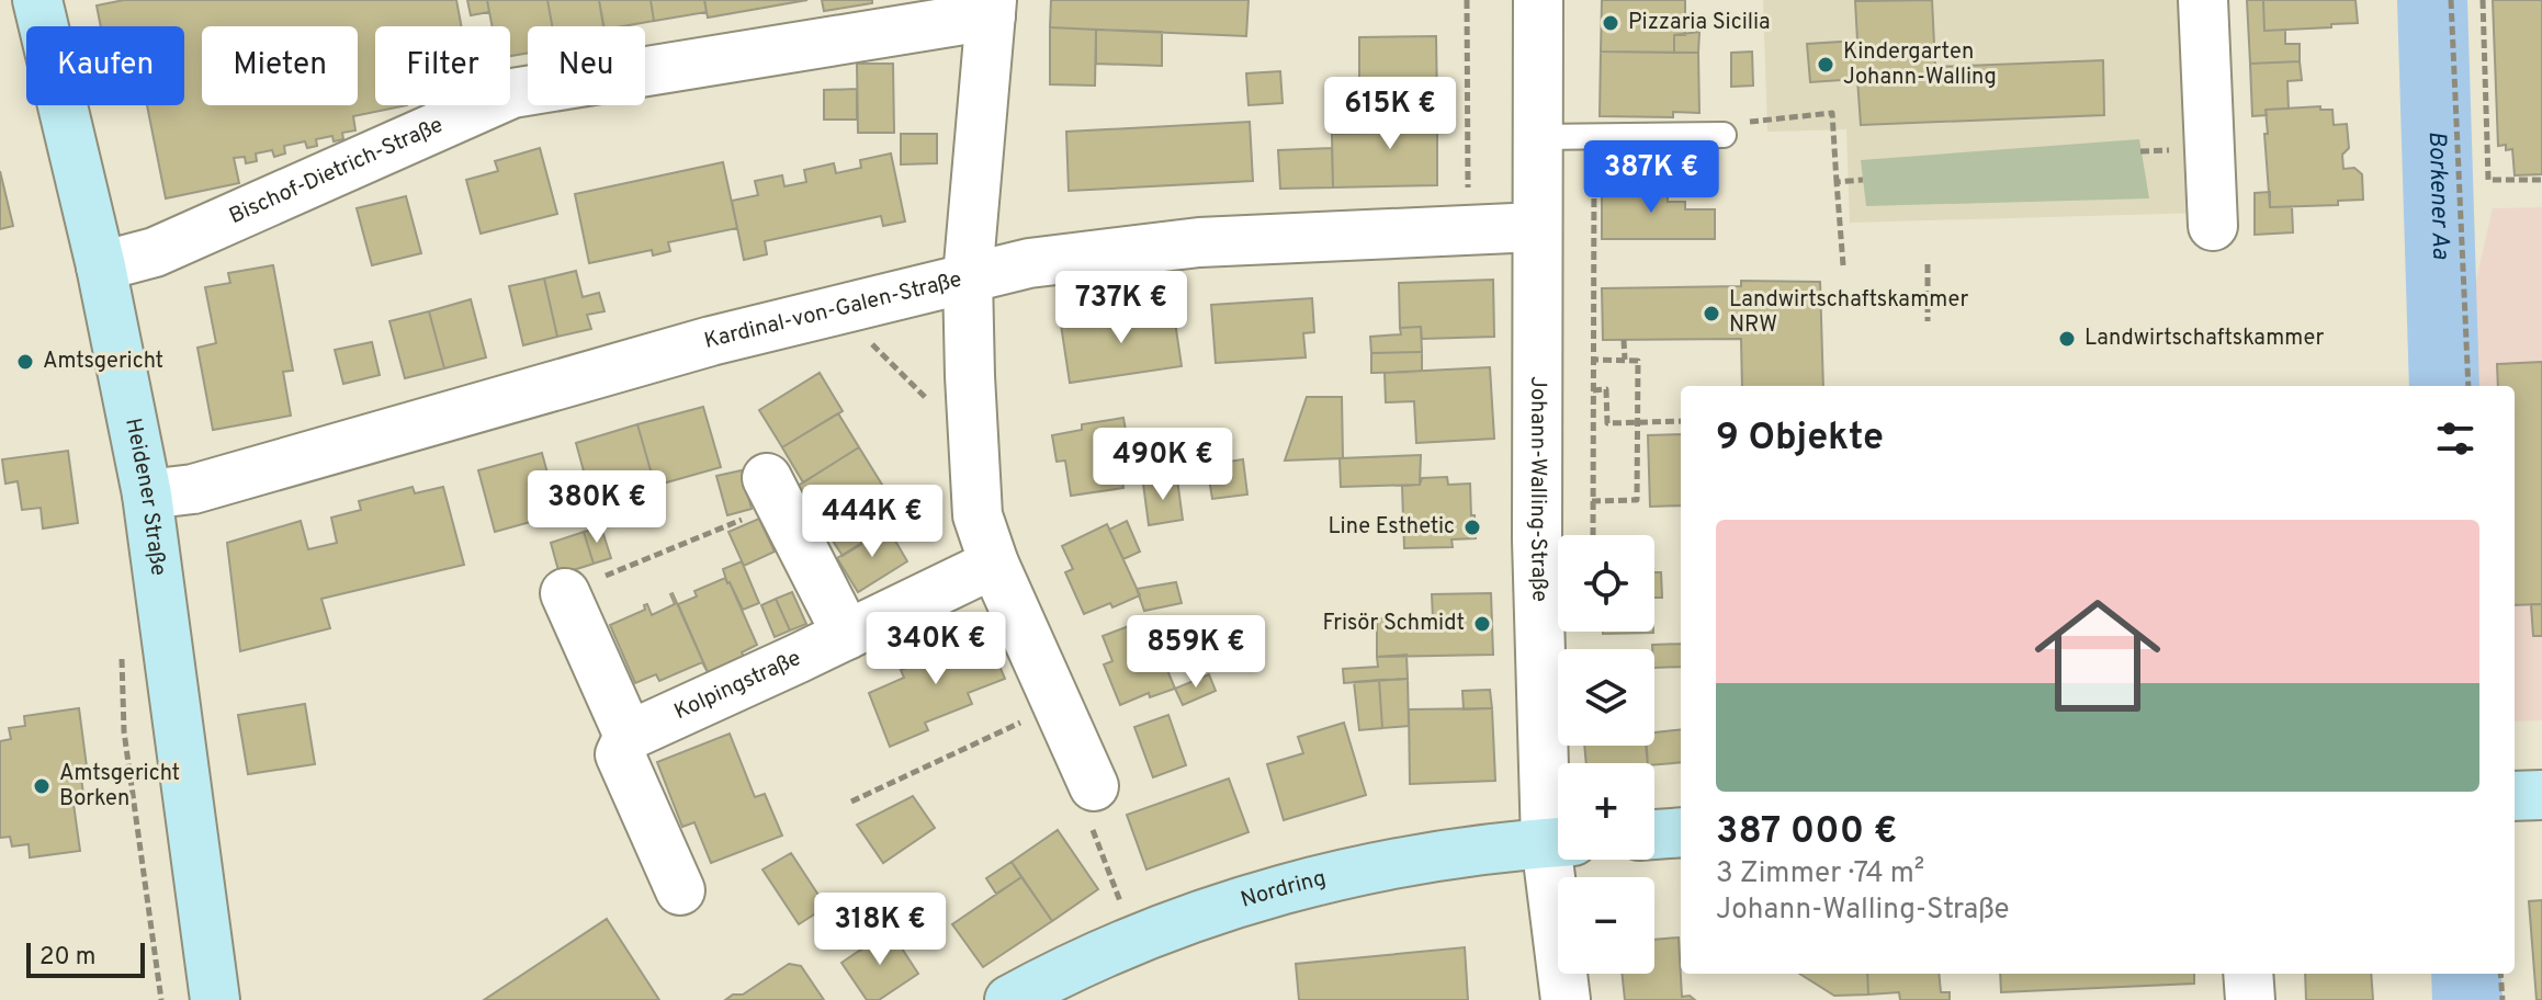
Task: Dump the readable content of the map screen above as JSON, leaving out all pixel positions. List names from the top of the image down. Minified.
{"streets":{"main road":["Heidener Straße","Nordring"],"street":["Bischof-Dietrich-Straße","Kardinal-von-Galen-Straße","Johann-Walling-Straße","Kolpingstraße"]},"crossings":[["Bischof-Dietrich-Straße","Kardinal-von-Galen-Straße"],["Bischof-Dietrich-Straße","Heidener Straße"],["Bischof-Dietrich-Straße","Kolpingstraße"],["Kardinal-von-Galen-Straße","Johann-Walling-Straße"],["Kardinal-von-Galen-Straße","Heidener Straße"]],"water":["Borkener Aa"],"places":["Pizzaria Sicilia","Kindergarten Johann-Walling","Landwirtschaftskammer NRW","Landwirtschaftskammer","Amtsgericht","Line Esthetic","Frisör Schmidt","Amtsgericht Borken"],"scale_bar":"20 m","page":{"chip":["Kaufen","Mieten","Filter","Neu"],"price":["615K €","387K €","737K €","490K €","380K €","444K €","340K €","859K €","318K €"],"heading":"9 Objekte","list":[{"name":"387 000 €","note":"3 Zimmer · 74 m² · Johann-Walling-Straße"}],"map_buttons":["+","−"],"scale":"20 m"}}
